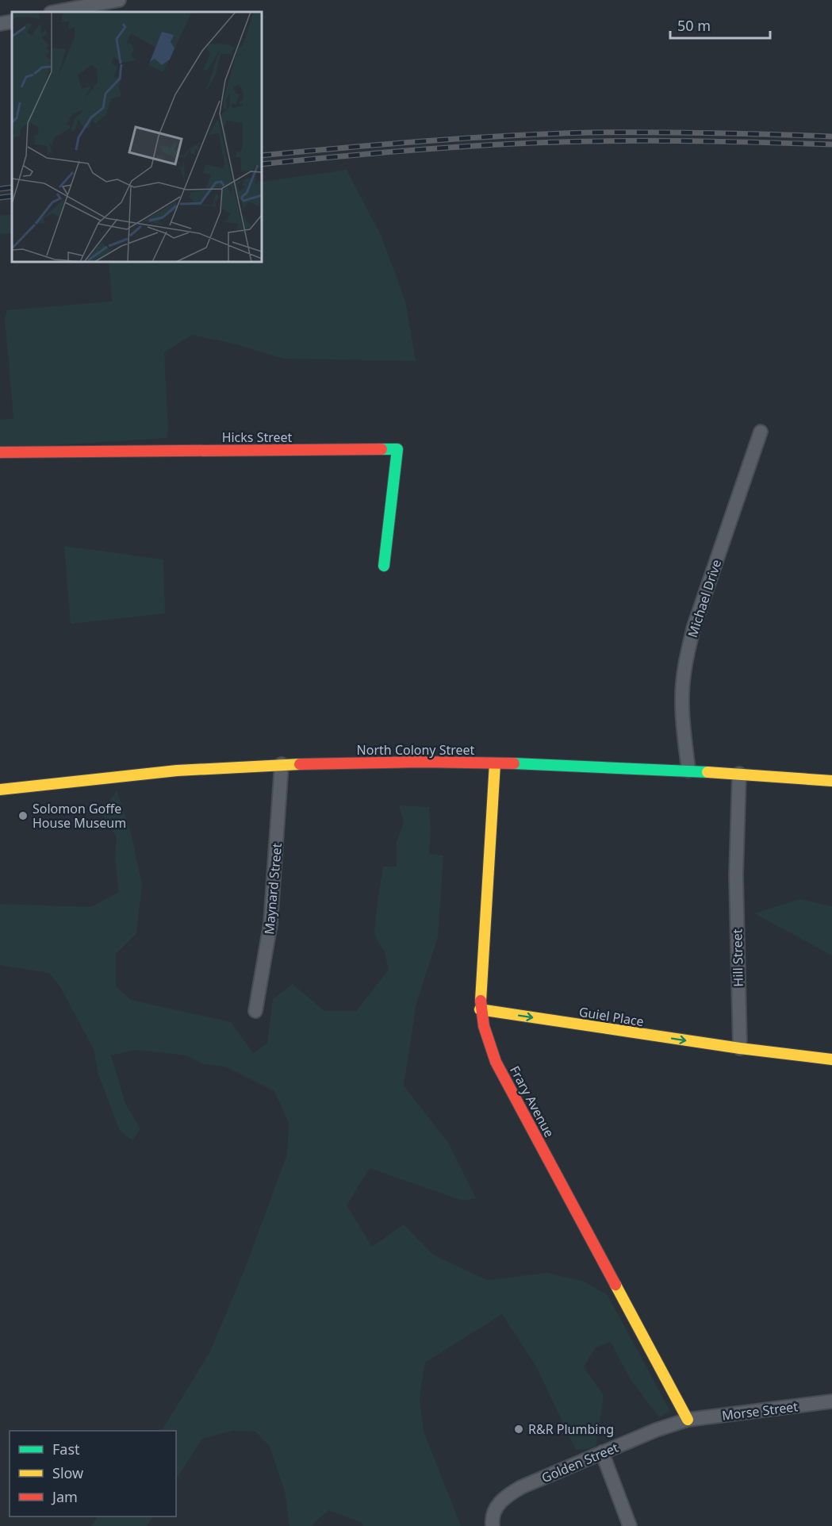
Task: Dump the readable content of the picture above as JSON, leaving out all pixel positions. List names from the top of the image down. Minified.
{"streets":{"street":["Hicks Street","Michael Drive","North Colony Street","Maynard Street","Hill Street","Guiel Place","Frary Avenue","Morse Street","Golden Street"]},"crossings":[["Michael Drive","North Colony Street"],["North Colony Street","Maynard Street"],["North Colony Street","Hill Street"],["North Colony Street","Frary Avenue"],["Hill Street","Guiel Place"],["Guiel Place","Frary Avenue"],["Frary Avenue","Morse Street"],["Frary Avenue","Golden Street"],["Morse Street","Golden Street"]],"one_way":["Guiel Place"],"places":["Solomon Goffe House Museum","R&R Plumbing"],"legend":["Fast","Slow","Jam"],"scale_bar":"50 m"}
